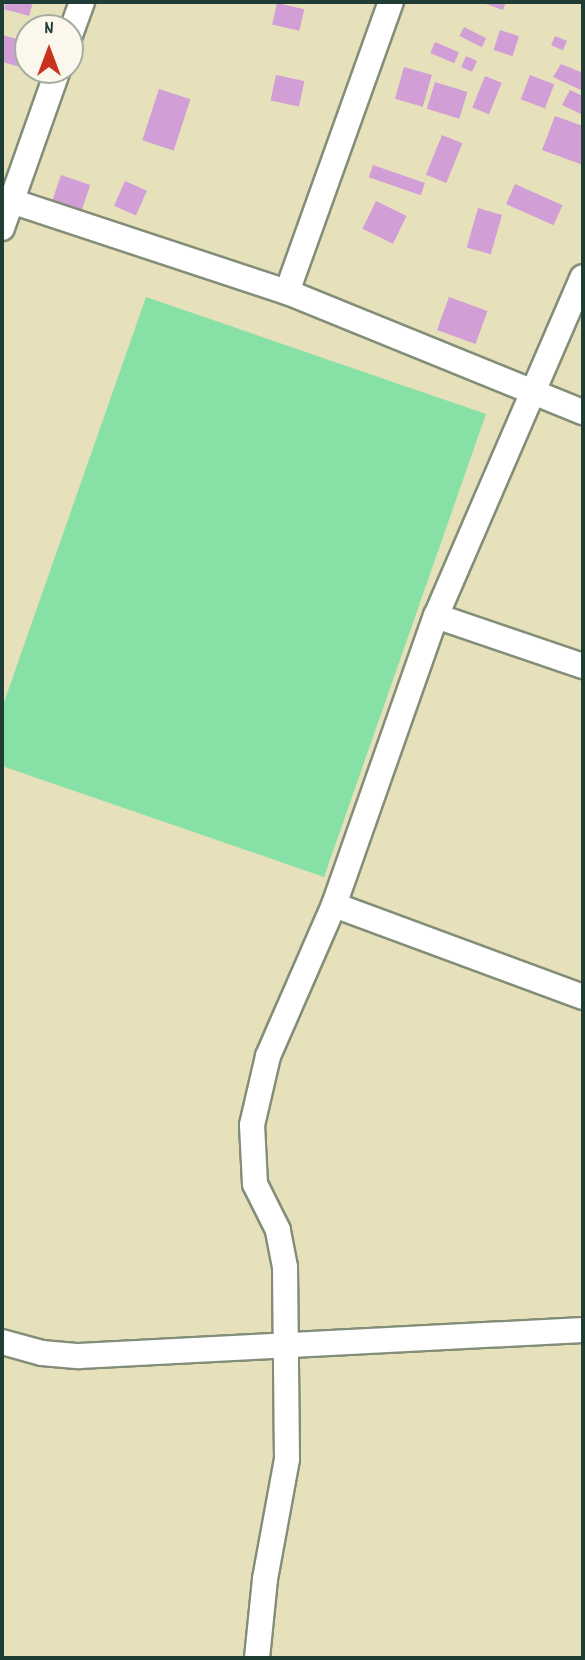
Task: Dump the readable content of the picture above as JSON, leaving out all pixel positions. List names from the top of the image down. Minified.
{"north":"top"}
